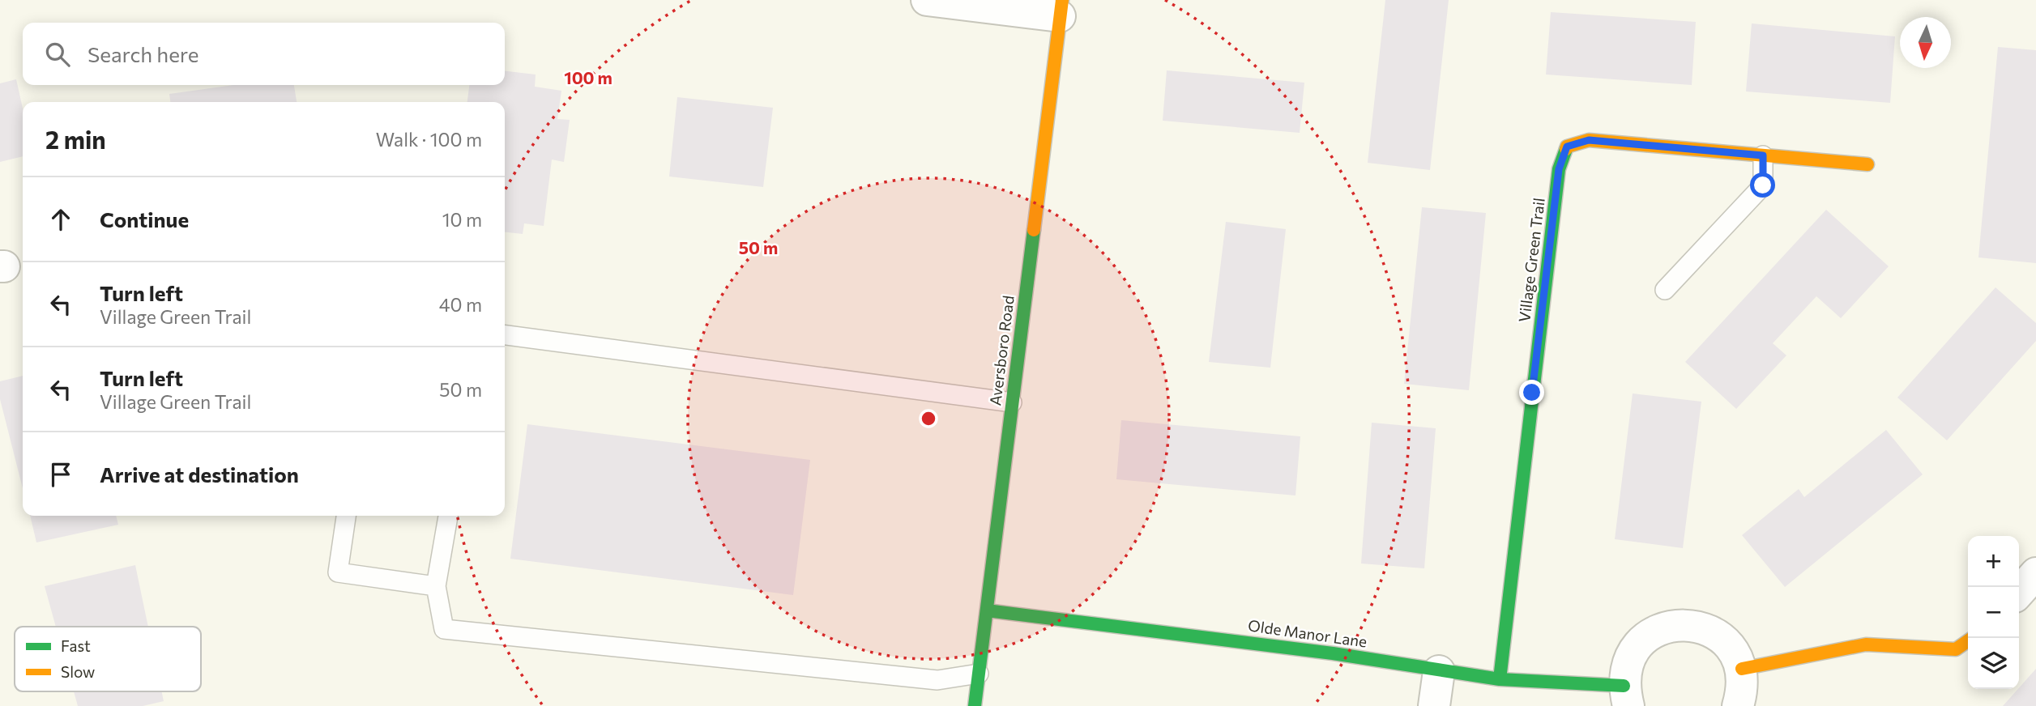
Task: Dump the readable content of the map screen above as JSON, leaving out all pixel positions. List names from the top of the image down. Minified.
{"streets":{"street":["Village Green Trail","Aversboro Road","Olde Manor Lane"]},"crossings":[["Village Green Trail","Olde Manor Lane"],["Aversboro Road","Olde Manor Lane"]],"legend":["Fast","Slow"],"north":"bottom","page":{"search":"Search here","heading":["2 min","Walk · 100 m"],"list":[["Continue","10 m"],["Turn left","Village Green Trail","40 m"],["Turn left","Village Green Trail","50 m"],"Arrive at destination"],"map_buttons":["+","−"]},"rings":["100 m","50 m"]}
